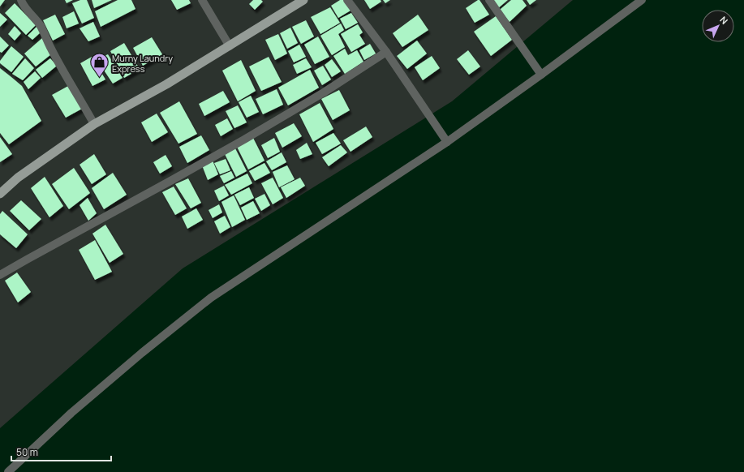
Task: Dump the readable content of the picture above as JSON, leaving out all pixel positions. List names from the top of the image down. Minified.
{"places":{"shop":["Murny Laundry Express"]},"scale_bar":"50 m","north":"top right"}
